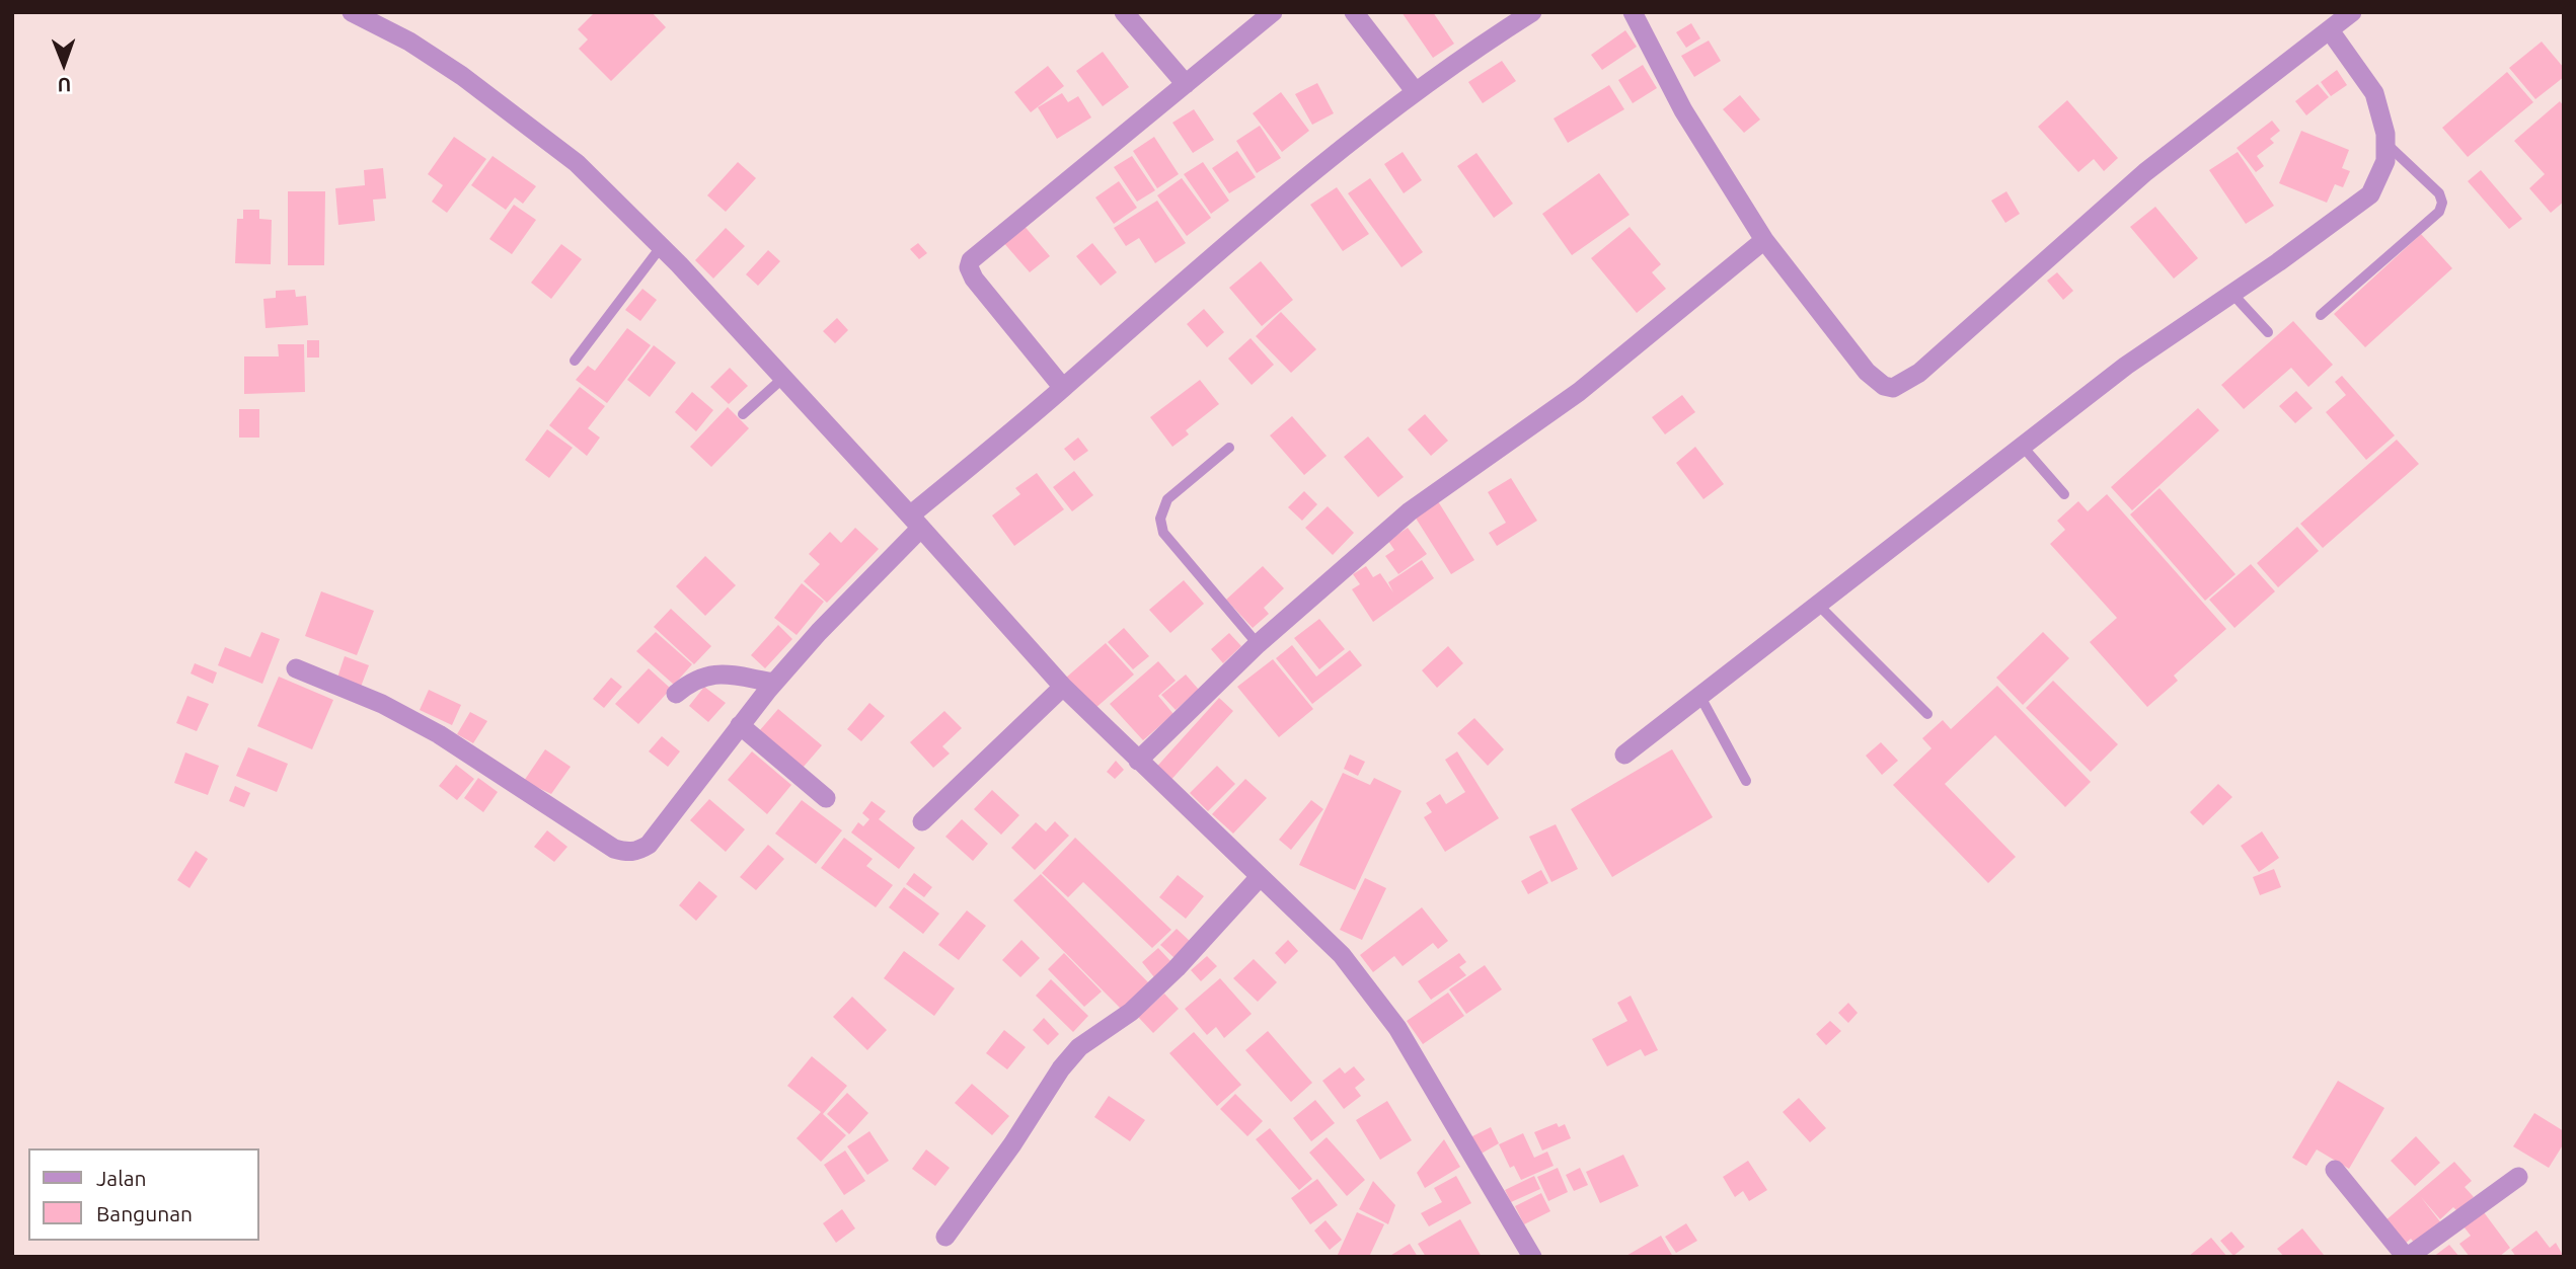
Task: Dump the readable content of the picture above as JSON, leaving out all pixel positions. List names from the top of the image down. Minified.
{"legend":["Jalan","Bangunan"],"north":"bottom"}
